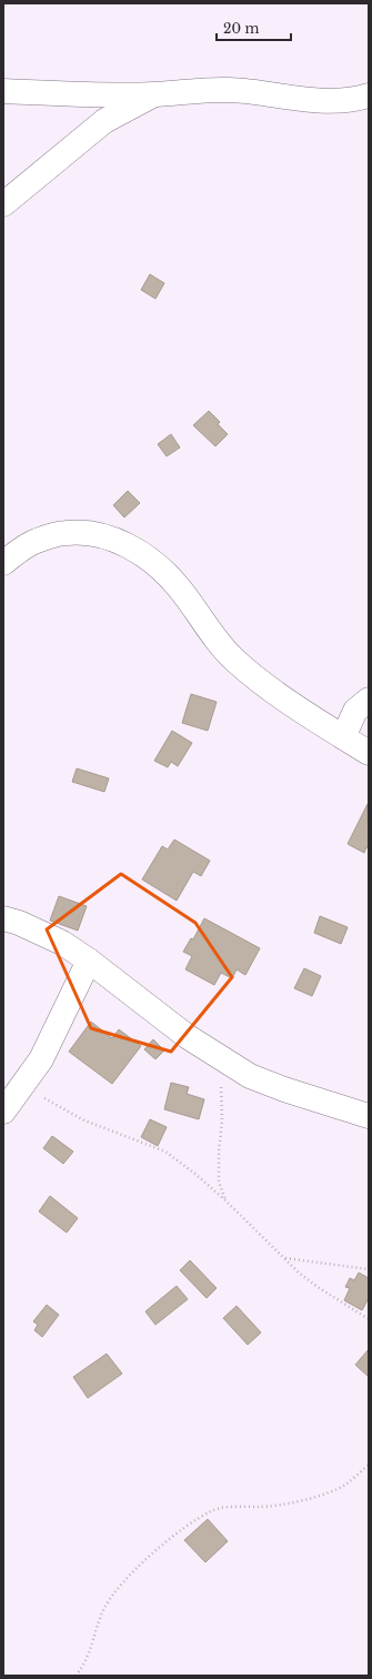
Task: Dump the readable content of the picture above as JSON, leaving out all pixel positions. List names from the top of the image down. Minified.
{"scale_bar":"20 m"}
